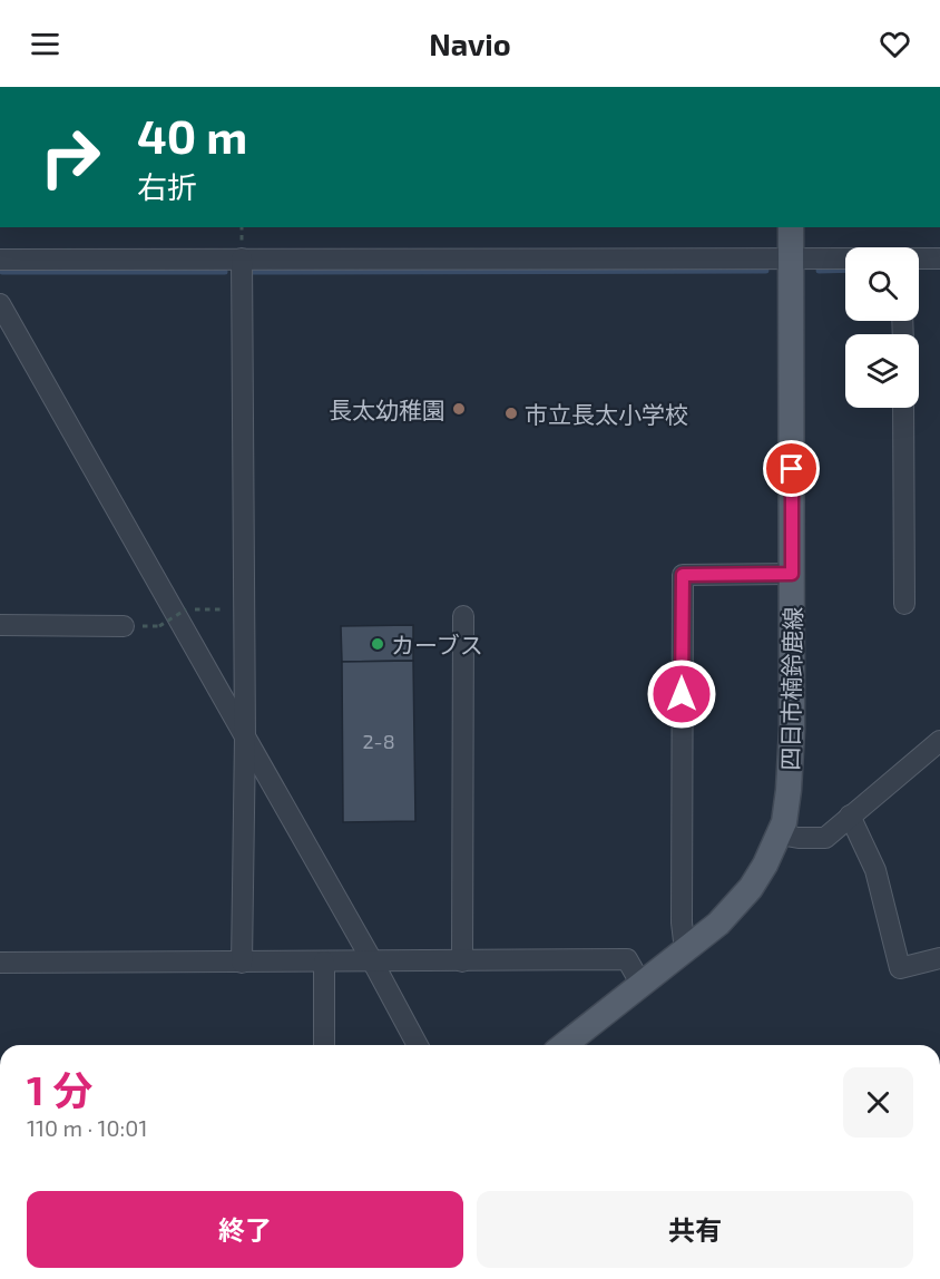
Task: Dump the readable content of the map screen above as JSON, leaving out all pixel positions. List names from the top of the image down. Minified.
{"streets":{"main road":["四日市楠鈴鹿線"]},"places":["長太幼稚園","市立長太小学校","カーブス"],"house_numbers":["2-8"],"page":{"header":"Navio","turn":["40 m","右折"],"heading":["1 分","110 m · 10:01"],"buttons":["終了","共有"]}}
